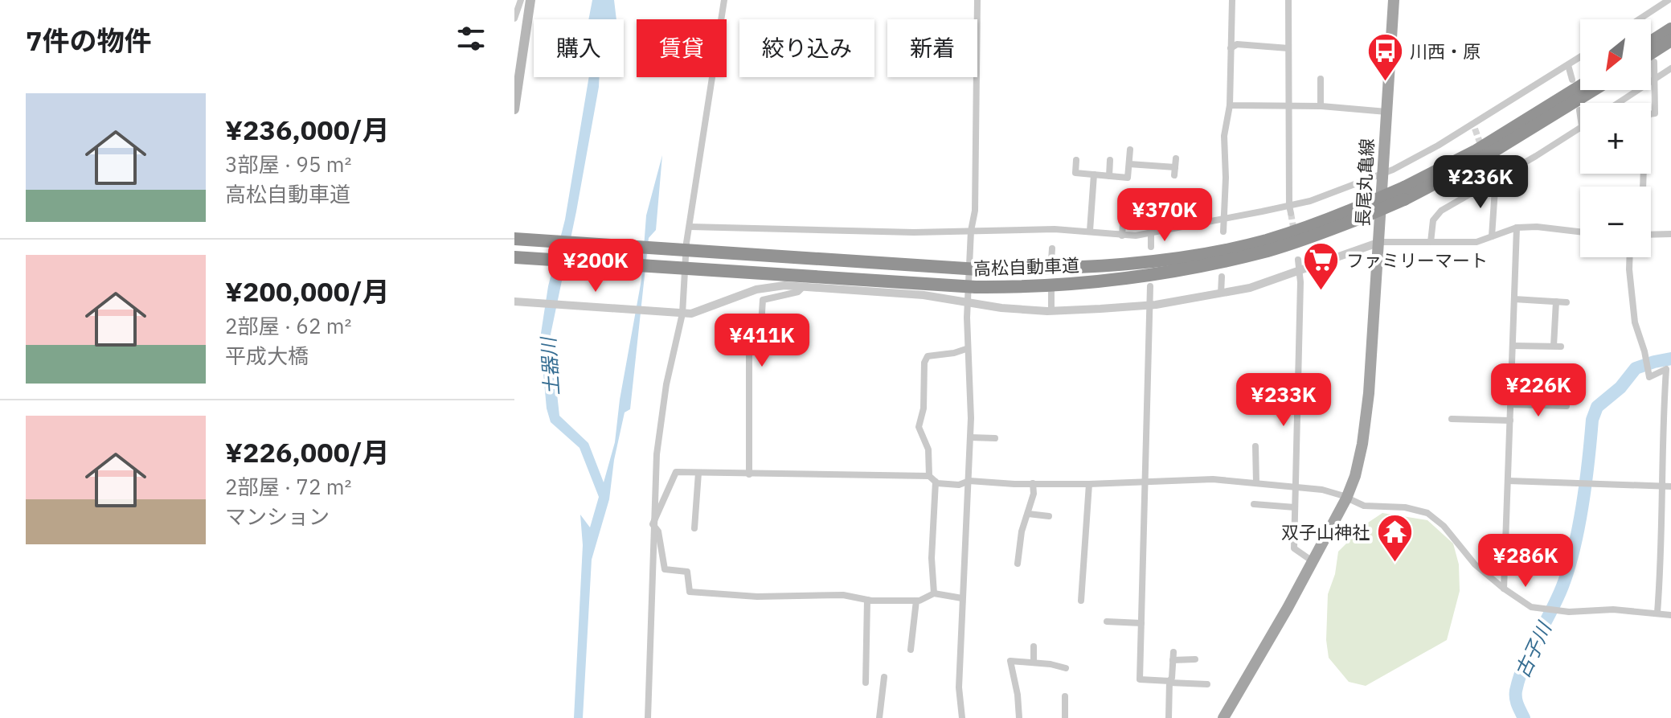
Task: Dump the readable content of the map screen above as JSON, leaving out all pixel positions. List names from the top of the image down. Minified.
{"streets":{"highway":["高松自動車道"],"main road":["長尾丸亀線"]},"water":["土器川","古子川"],"places":{"bus stop":["川西・原"],"supermarket":["ファミリーマート"],"temple":["双子山神社"]},"north":"bottom left","page":{"heading":"7件の物件","map_buttons":["+","−"],"chip":["購入","賃貸","絞り込み","新着"],"list":[{"name":"¥236,000/月","note":"3部屋 · 95 m² · 高松自動車道"},{"name":"¥200,000/月","note":"2部屋 · 62 m² · 平成大橋"},{"name":"¥226,000/月","note":"2部屋 · 72 m² · マンション"}],"price":["¥236K","¥370K","¥200K","¥411K","¥226K","¥233K","¥286K"]}}
